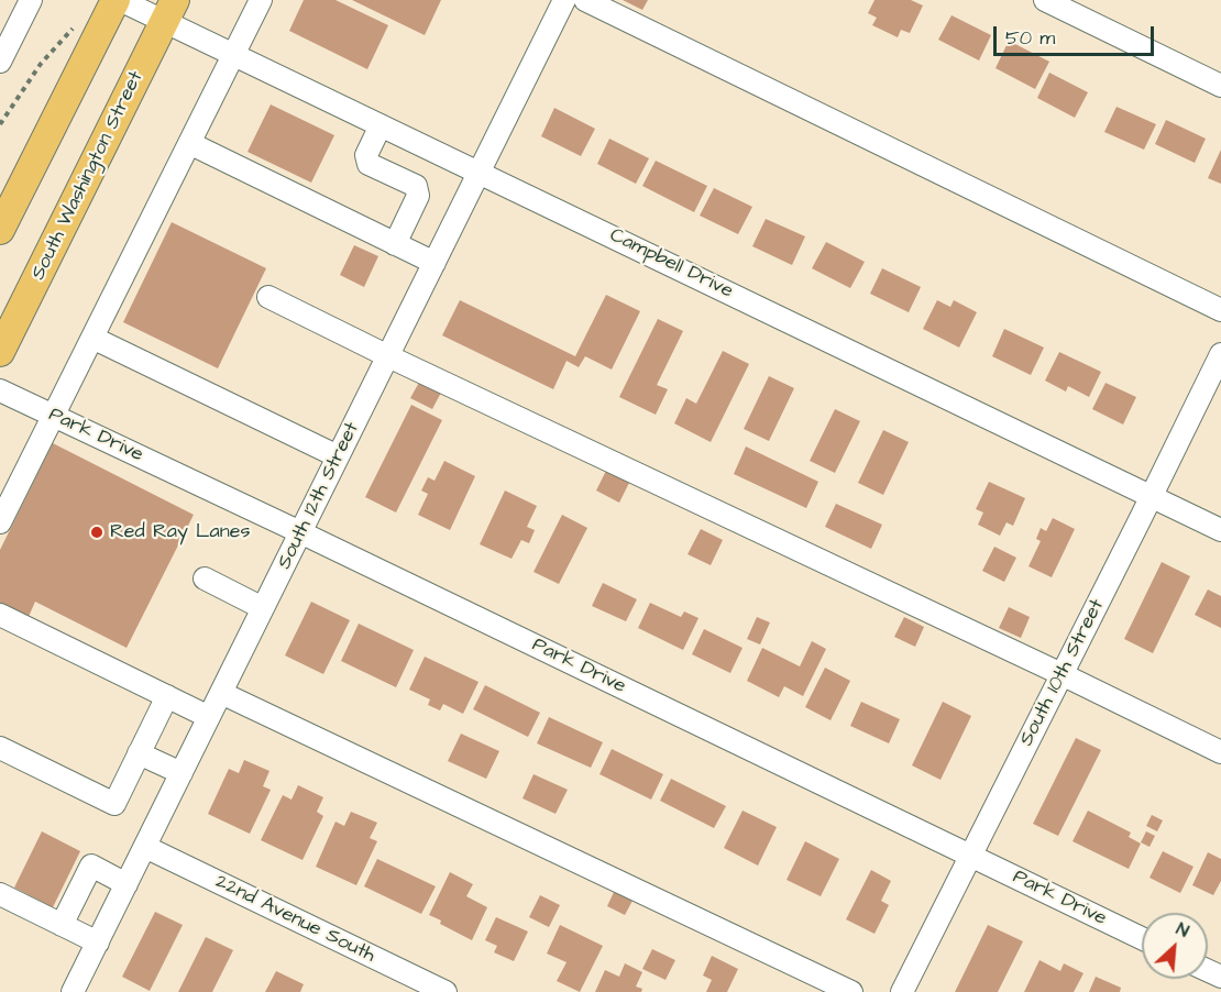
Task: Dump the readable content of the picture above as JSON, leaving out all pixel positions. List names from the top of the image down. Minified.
{"streets":{"main road":["South Washington Street"],"street":["Campbell Drive","Park Drive","South 12th Street","South 10th Street","22nd Avenue South"]},"crossings":[["South Washington Street","Campbell Drive"],["Campbell Drive","South 12th Street"],["Campbell Drive","South 10th Street"],["Park Drive","South 12th Street"],["Park Drive","South 10th Street"],["South 12th Street","22nd Avenue South"]],"places":["Red Ray Lanes"],"scale_bar":"50 m","north":"top right"}
